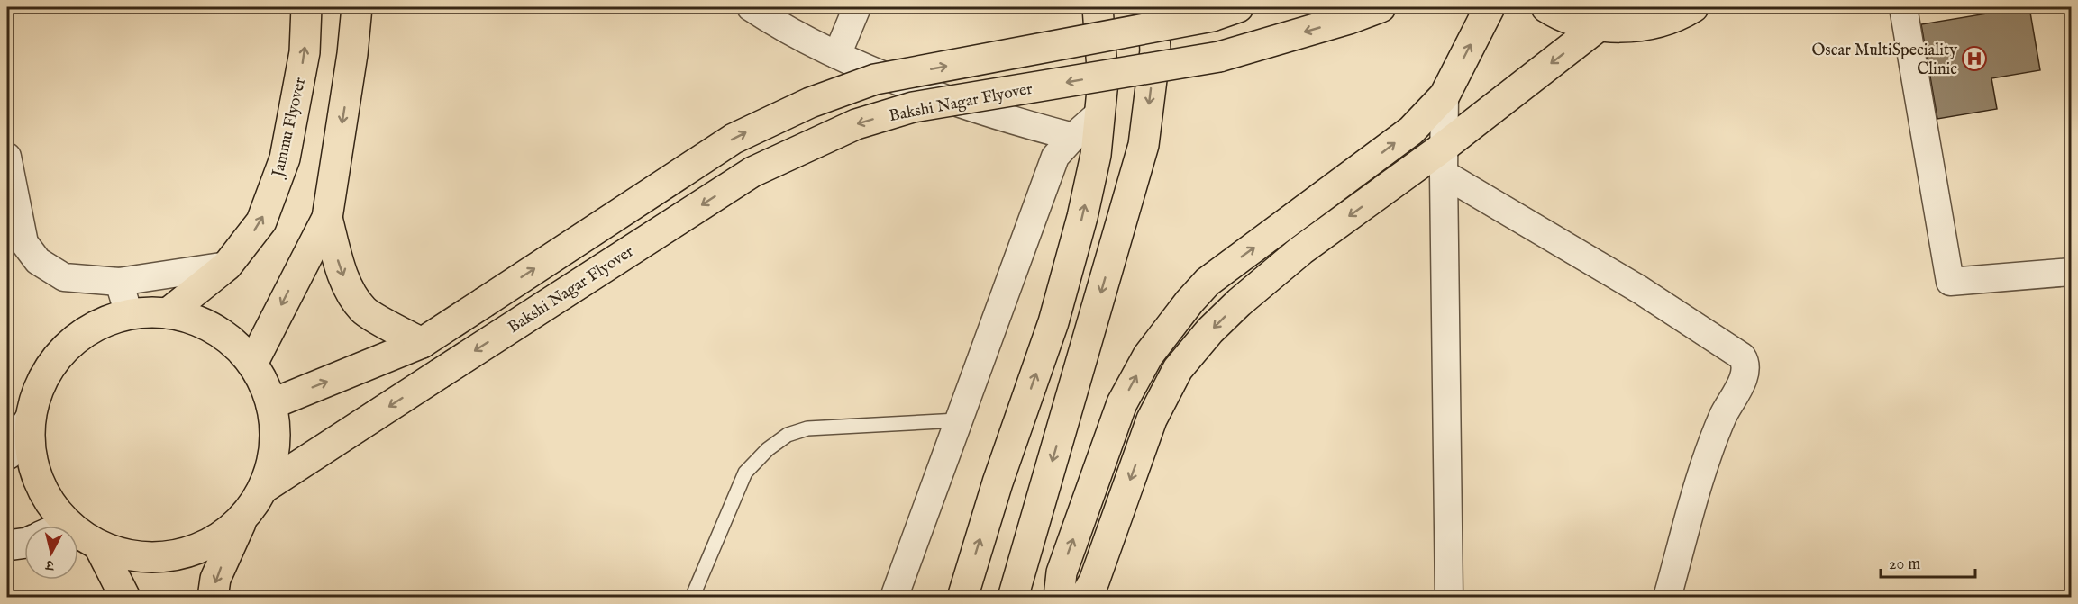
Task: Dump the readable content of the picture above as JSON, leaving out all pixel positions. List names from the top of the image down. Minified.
{"streets":{"main road":["Bakshi Nagar Flyover","Jammu Flyover"]},"places":{"hospital":["Oscar MultiSpeciality Clinic"]},"scale_bar":"20 m","north":"bottom"}
